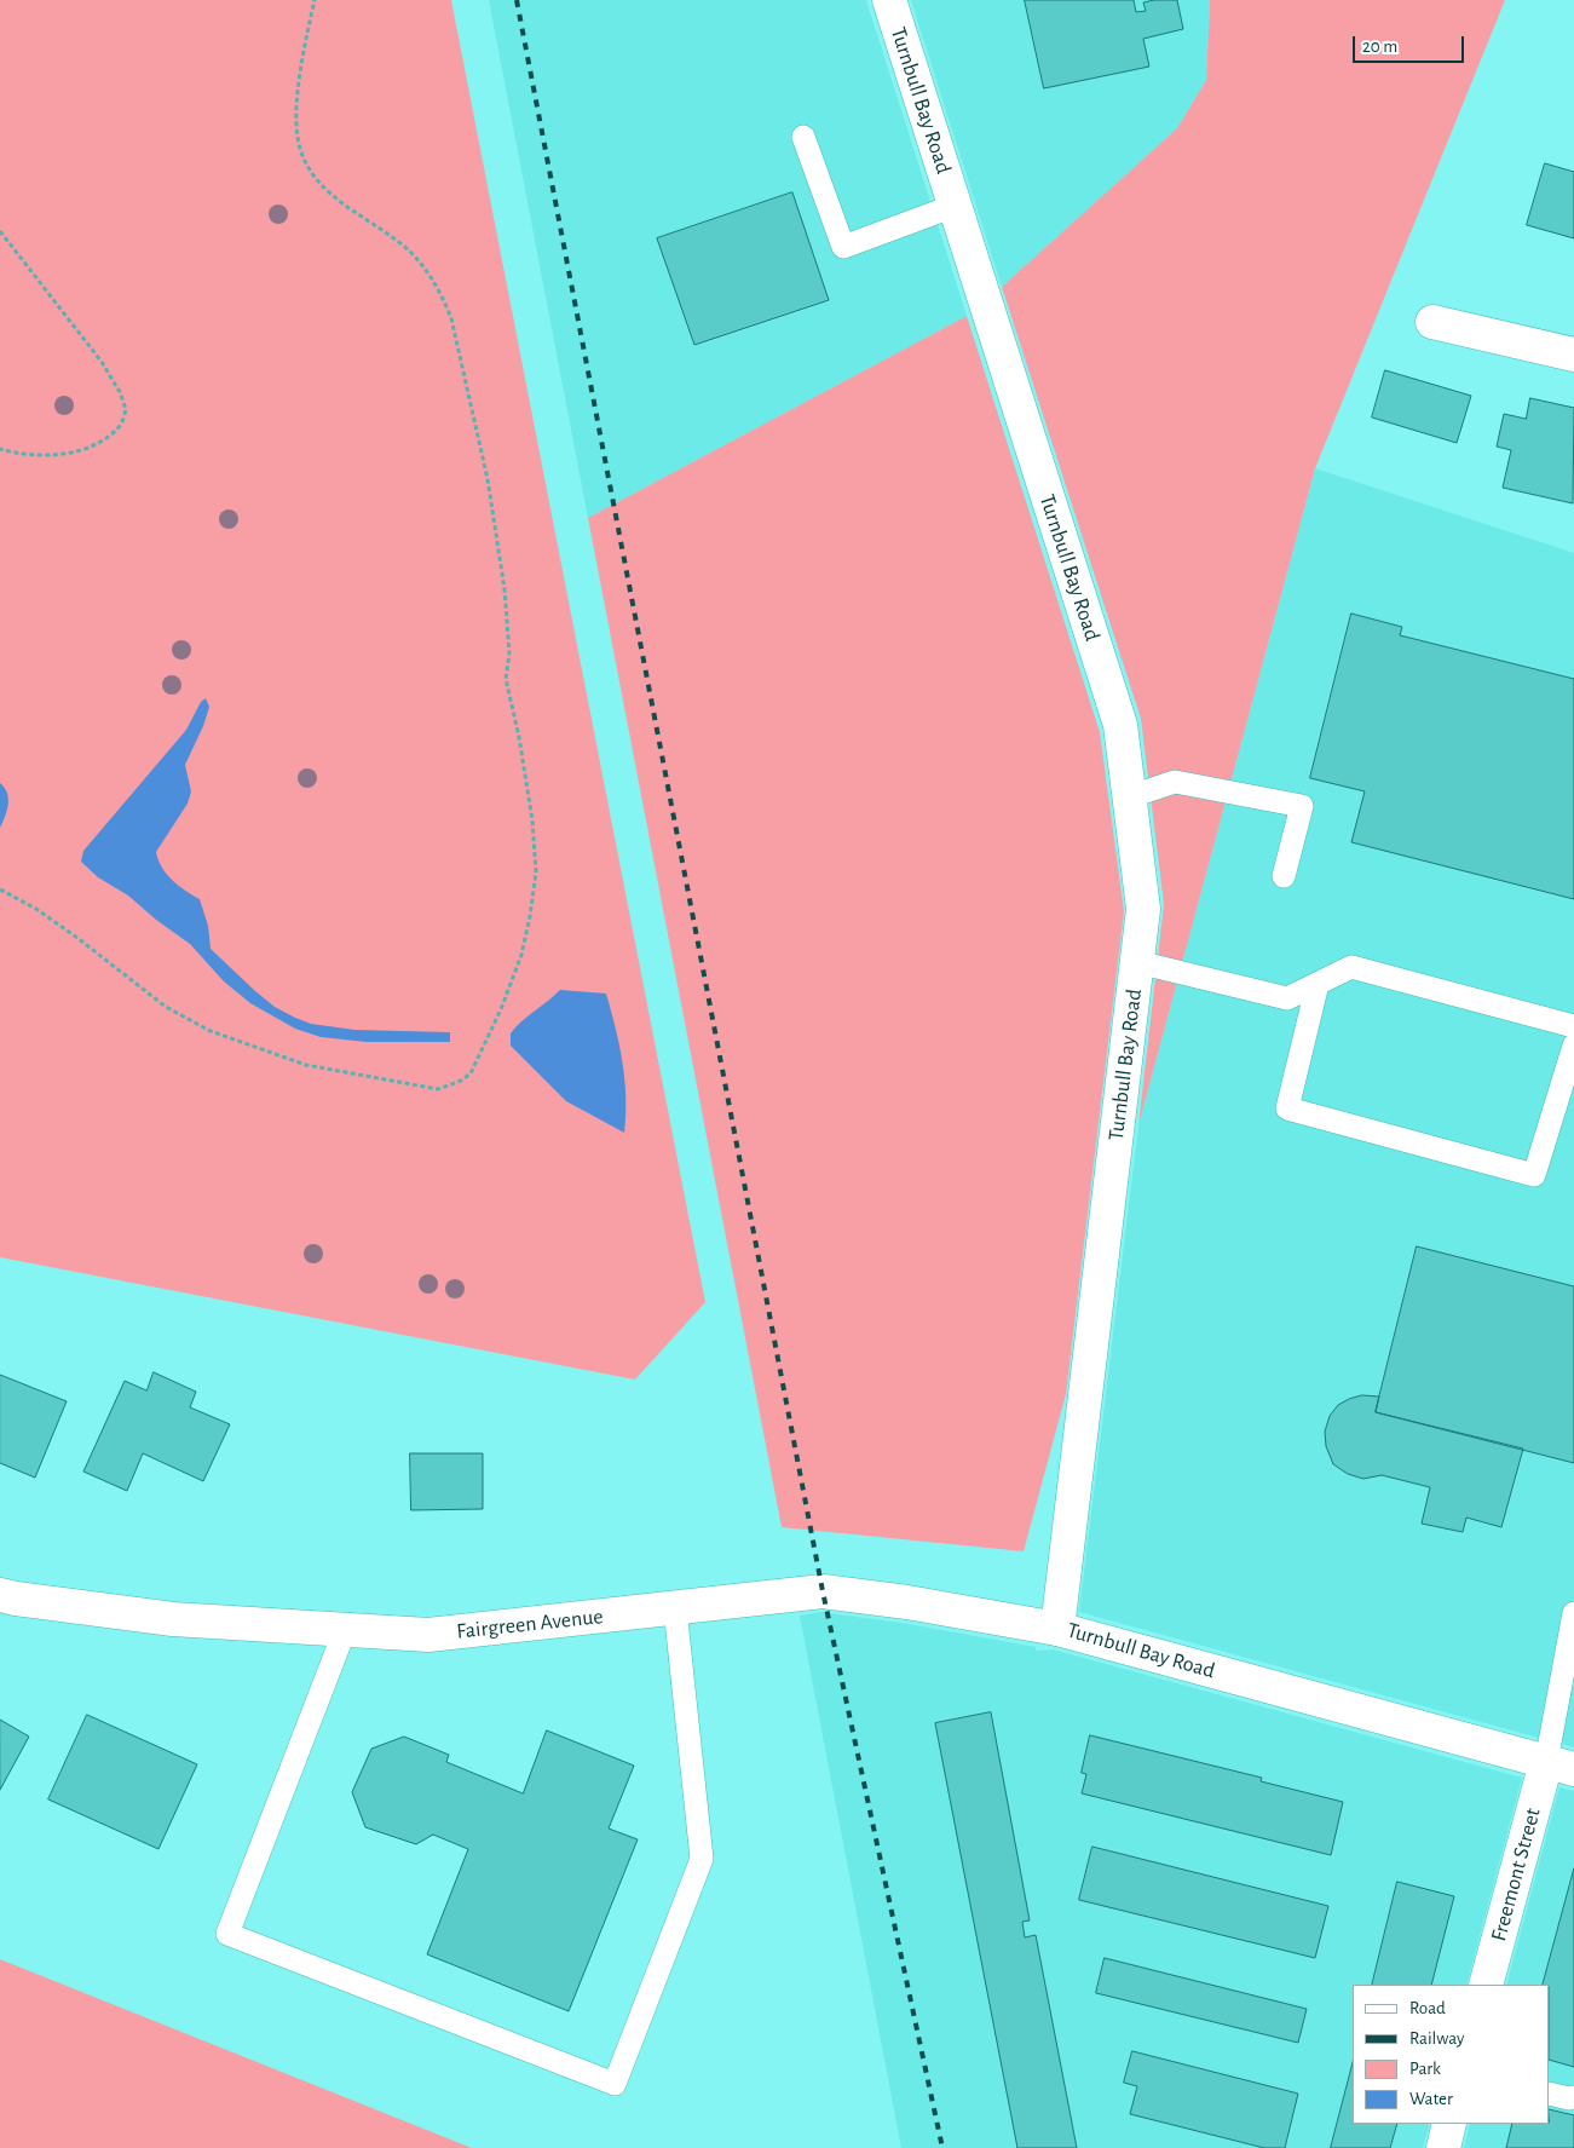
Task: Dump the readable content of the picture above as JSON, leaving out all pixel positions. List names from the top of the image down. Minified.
{"streets":{"street":["Turnbull Bay Road","Fairgreen Avenue","Freemont Street"]},"crossings":[["Turnbull Bay Road","Fairgreen Avenue"],["Turnbull Bay Road","Freemont Street"]],"legend":["Road","Railway","Park","Water"],"scale_bar":"20 m"}
